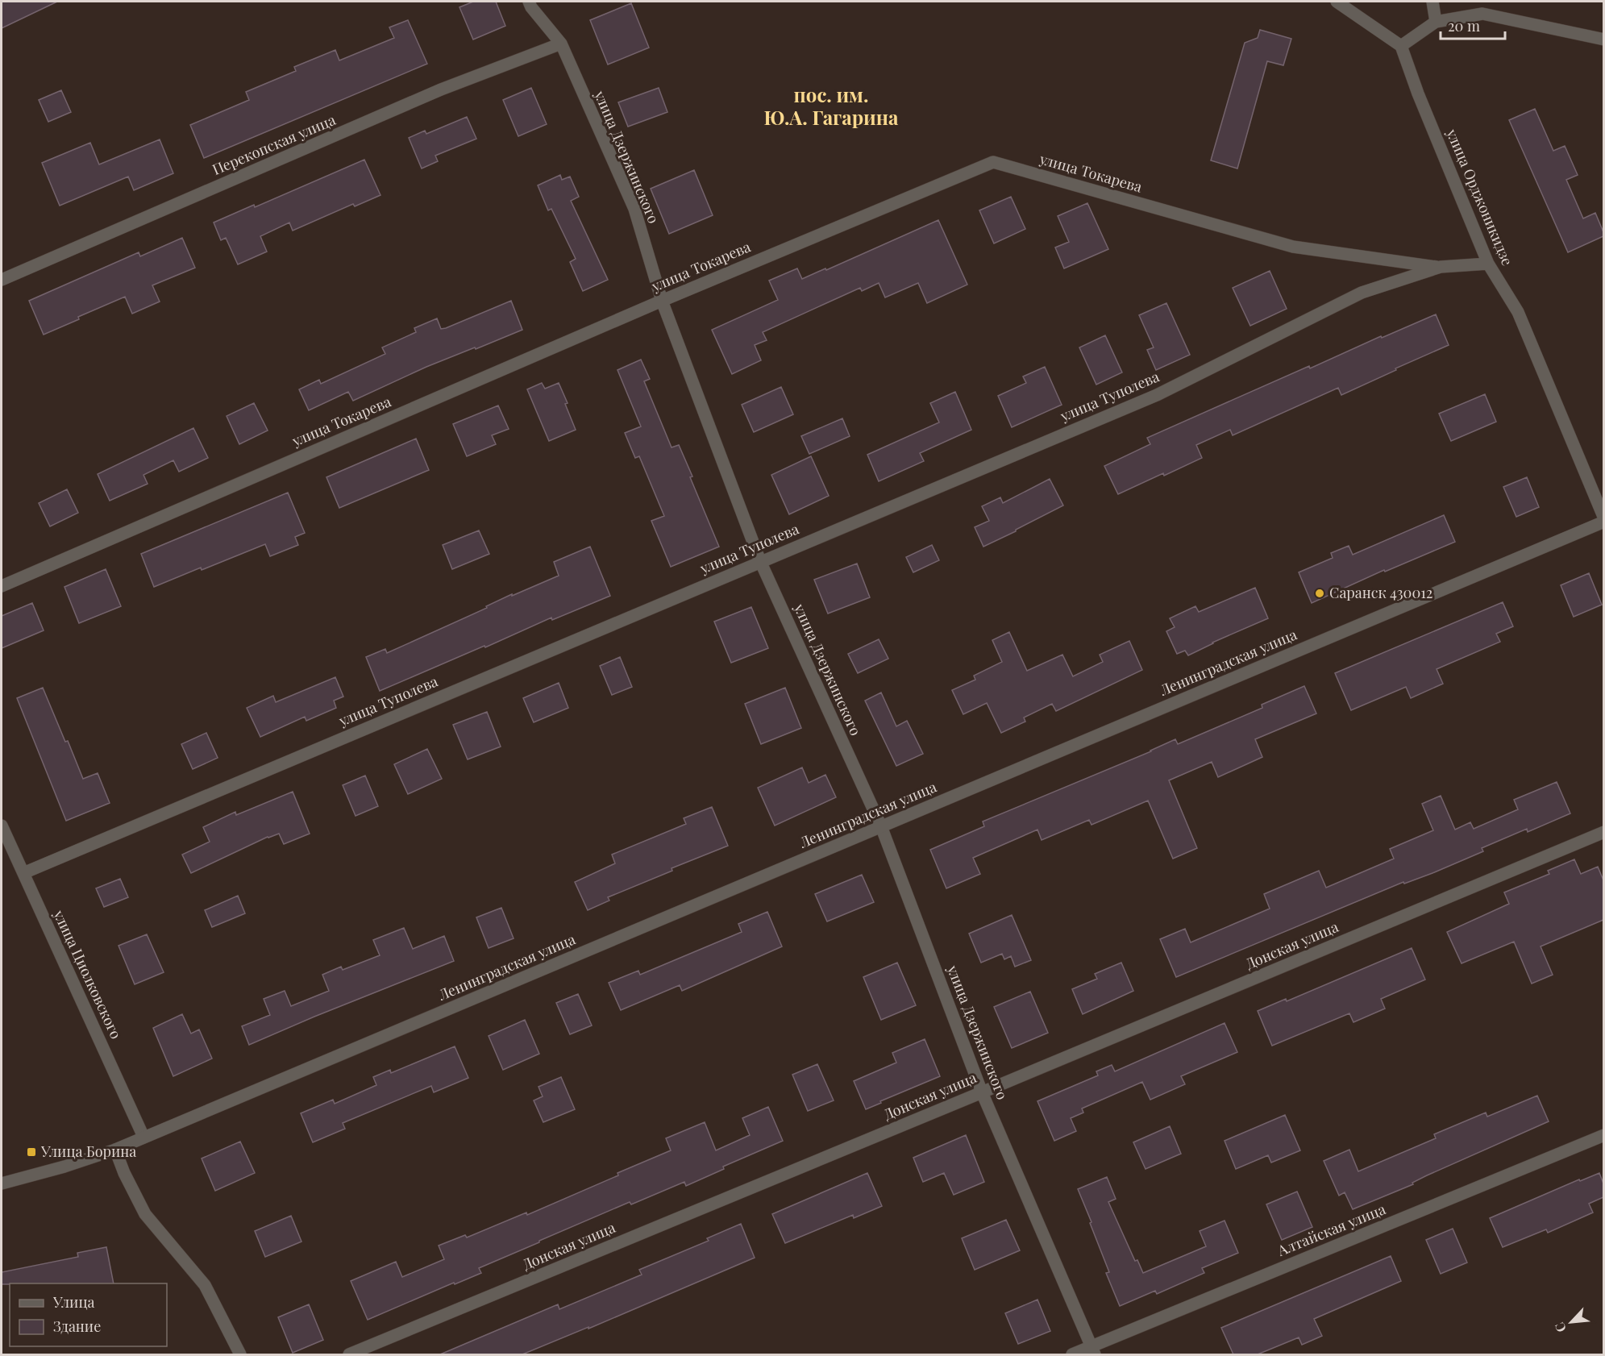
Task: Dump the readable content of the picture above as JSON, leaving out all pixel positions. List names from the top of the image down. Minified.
{"streets":{"street":["Перекопская улица","улица Дзержинского","улица Токарева","улица Орджоникидзе","улица Туполева","Ленинградская улица","Донская улица","улица Циолковского","Алтайская улица"]},"crossings":[["Перекопская улица","улица Дзержинского"],["улица Дзержинского","улица Токарева"],["улица Дзержинского","улица Туполева"],["улица Дзержинского","Ленинградская улица"],["улица Дзержинского","Донская улица"],["улица Дзержинского","Алтайская улица"],["улица Токарева","улица Туполева"],["улица Орджоникидзе","улица Туполева"],["улица Туполева","улица Циолковского"],["Ленинградская улица","улица Циолковского"]],"districts":["пос. им. Ю.А. Гагарина"],"places":{"other":["Саранск 430012"],"transit":["Улица Борина"]},"legend":["Улица","Здание"],"scale_bar":"20 m","north":"bottom left"}
